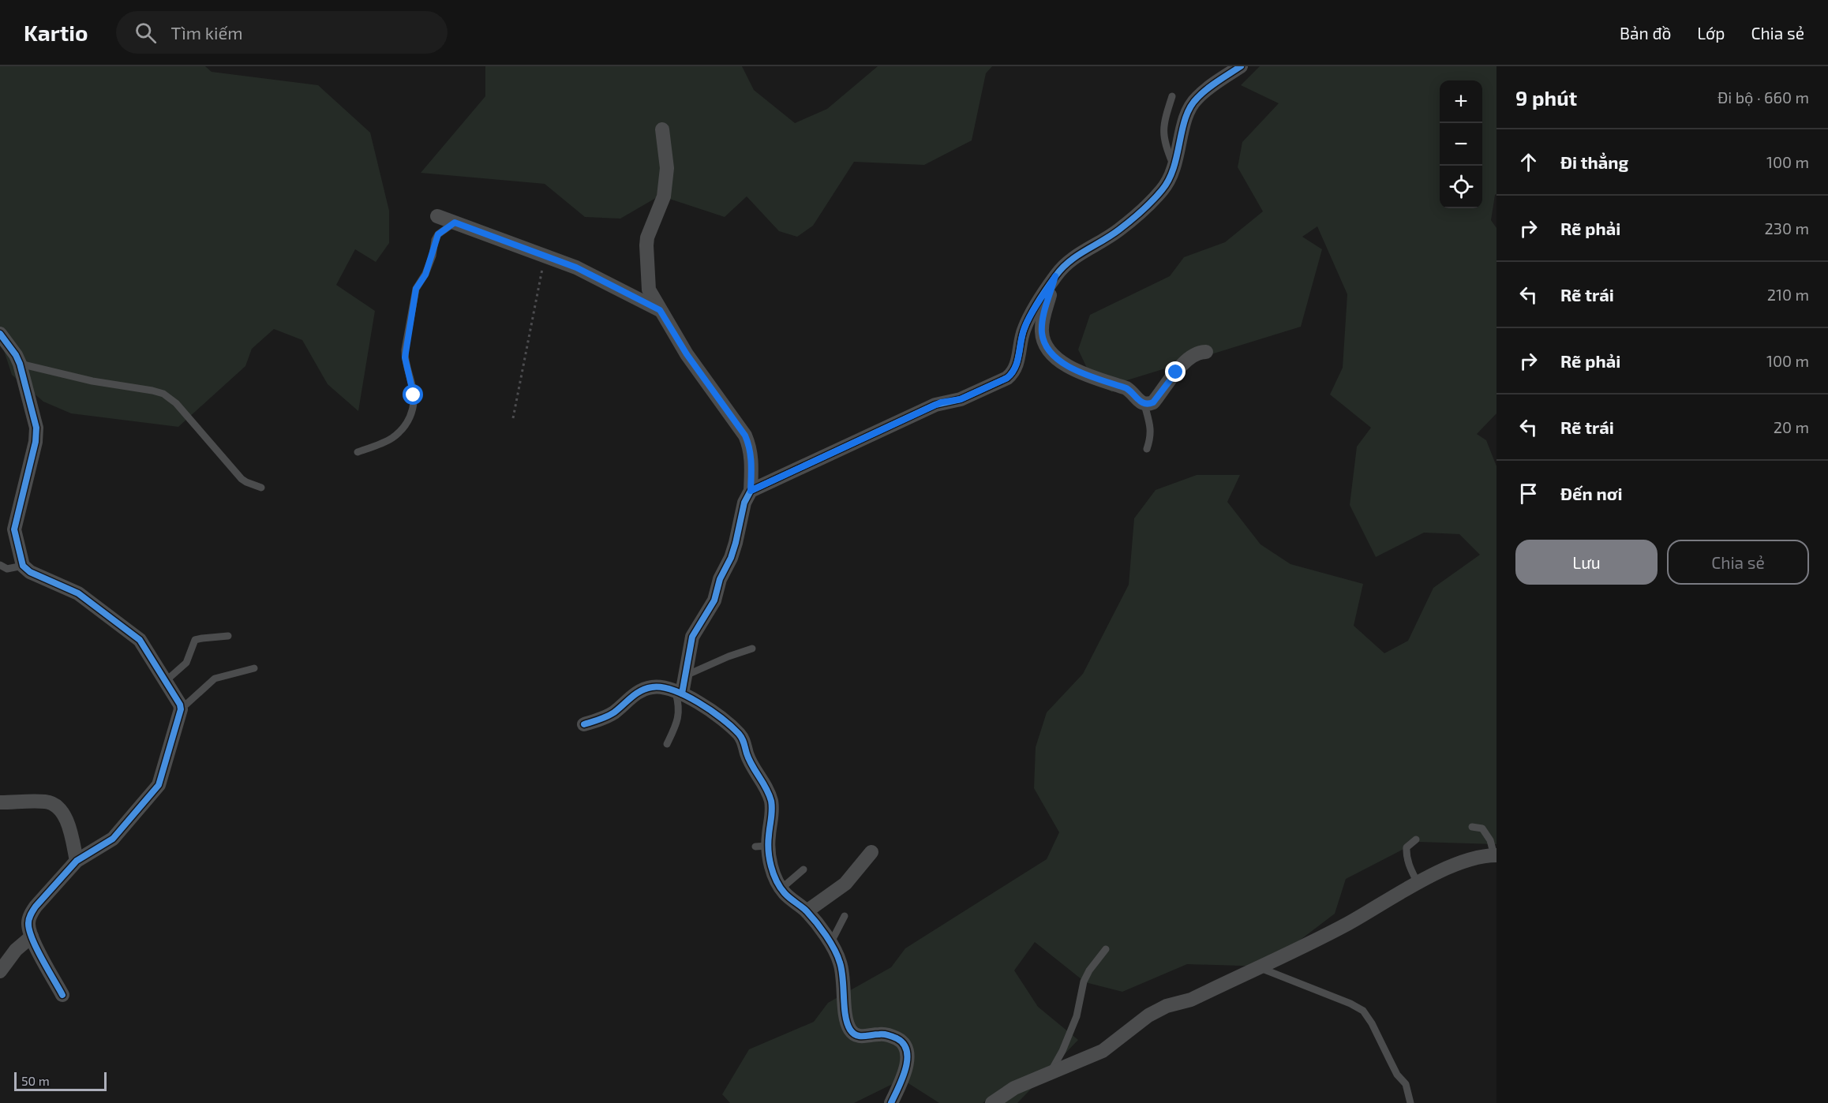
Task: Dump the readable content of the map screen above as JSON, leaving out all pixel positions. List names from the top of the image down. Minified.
{"scale_bar":"50 m","page":{"header":"Kartio","search":"Tìm kiếm","nav":["Bản đồ","Lớp","Chia sẻ"],"heading":["9 phút","Đi bộ · 660 m"],"map_buttons":["+","−"],"list":[["Đi thẳng","100 m"],["Rẽ phải","230 m"],["Rẽ trái","210 m"],["Rẽ phải","100 m"],["Rẽ trái","20 m"],"Đến nơi"],"buttons":["Lưu","Chia sẻ"],"scale":"50 m"}}
